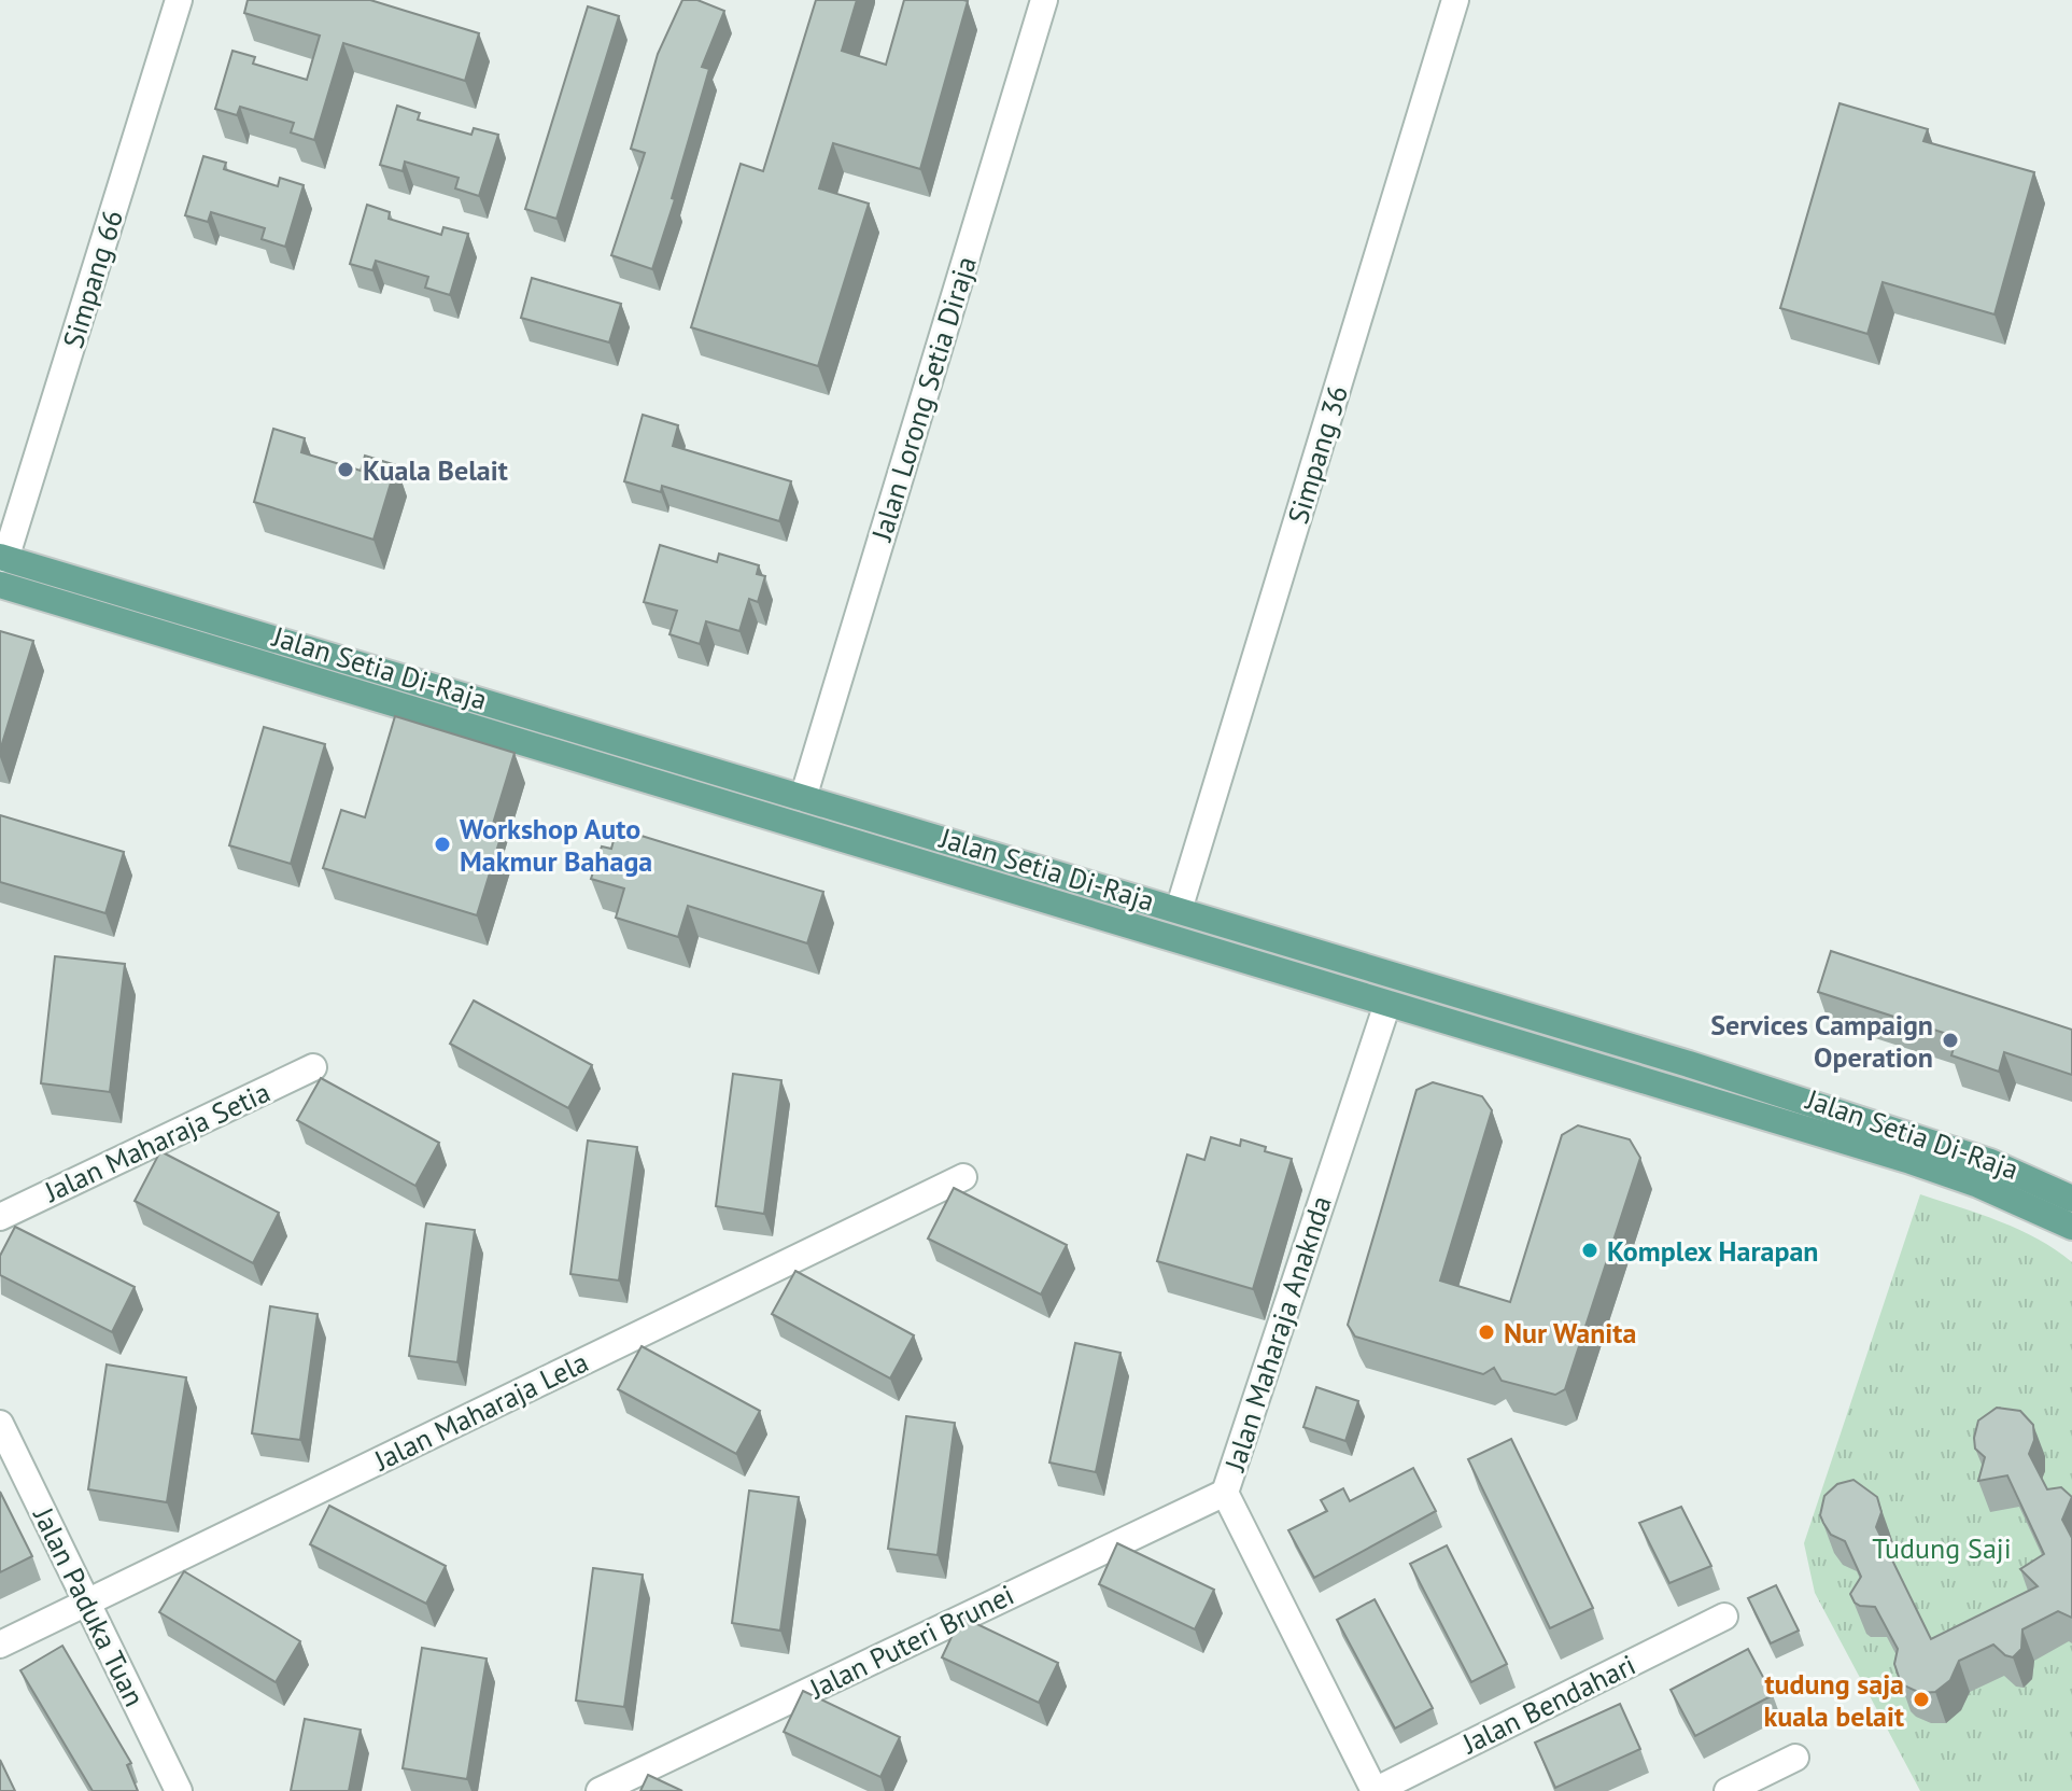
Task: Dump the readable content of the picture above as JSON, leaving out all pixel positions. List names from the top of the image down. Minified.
{"streets":{"main road":["Jalan Setia Di-Raja"],"street":["Simpang 66","Jalan Lorong Setia Diraja","Simpang 36","Jalan Maharaja Setia","Jalan Maharaja Anaknda","Jalan Maharaja Lela","Jalan Paduka Tuan","Jalan Puteri Brunei","Jalan Bendahari"]},"crossings":[["Simpang 66","Jalan Setia Di-Raja"],["Jalan Lorong Setia Diraja","Jalan Setia Di-Raja"],["Simpang 36","Jalan Setia Di-Raja"],["Jalan Setia Di-Raja","Jalan Maharaja Anaknda"],["Jalan Maharaja Anaknda","Jalan Puteri Brunei"],["Jalan Maharaja Anaknda","Jalan Bendahari"],["Jalan Maharaja Lela","Jalan Paduka Tuan"]],"parks":["Tudung Saji"],"places":["Kuala Belait","Workshop Auto Makmur Bahaga","Services Campaign Operation","Komplex Harapan","Nur Wanita","tudung saja kuala belait"]}
